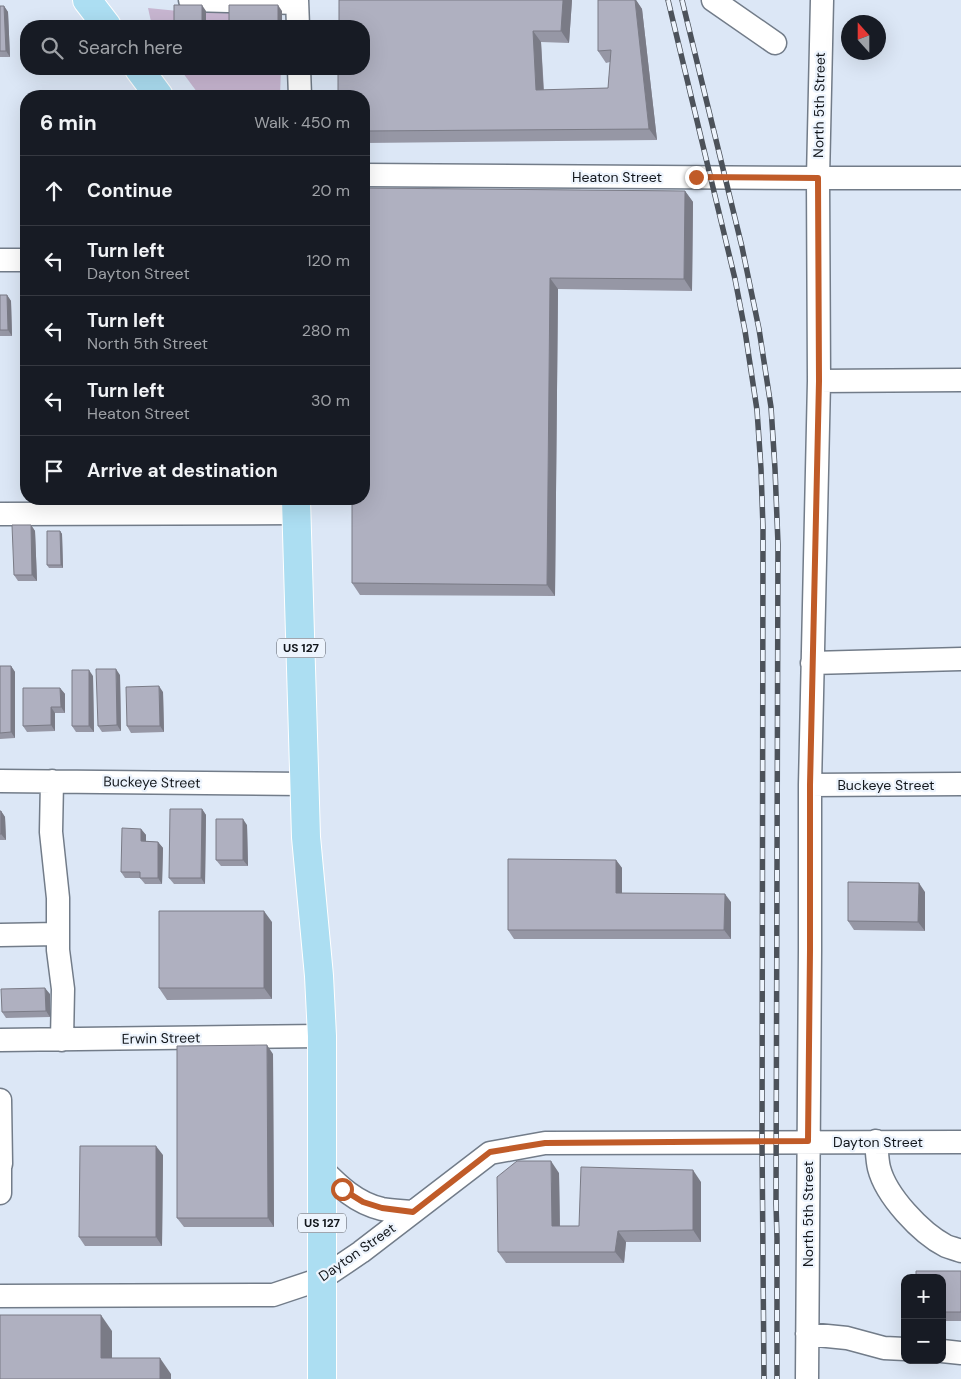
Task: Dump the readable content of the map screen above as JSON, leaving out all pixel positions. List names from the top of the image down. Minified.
{"streets":{"highway":["US 127"],"street":["North 5th Street","Heaton Street","Buckeye Street","Erwin Street","Dayton Street"]},"crossings":[["North 5th Street","Heaton Street"],["North 5th Street","Buckeye Street"],["North 5th Street","Dayton Street"],["US 127","Buckeye Street"],["US 127","Erwin Street"],["US 127","Dayton Street"]],"north":"top","page":{"search":"Search here","heading":["6 min","Walk · 450 m"],"list":[["Continue","20 m"],["Turn left","Dayton Street","120 m"],["Turn left","North 5th Street","280 m"],["Turn left","Heaton Street","30 m"],"Arrive at destination"],"map_buttons":["+","−"]}}
